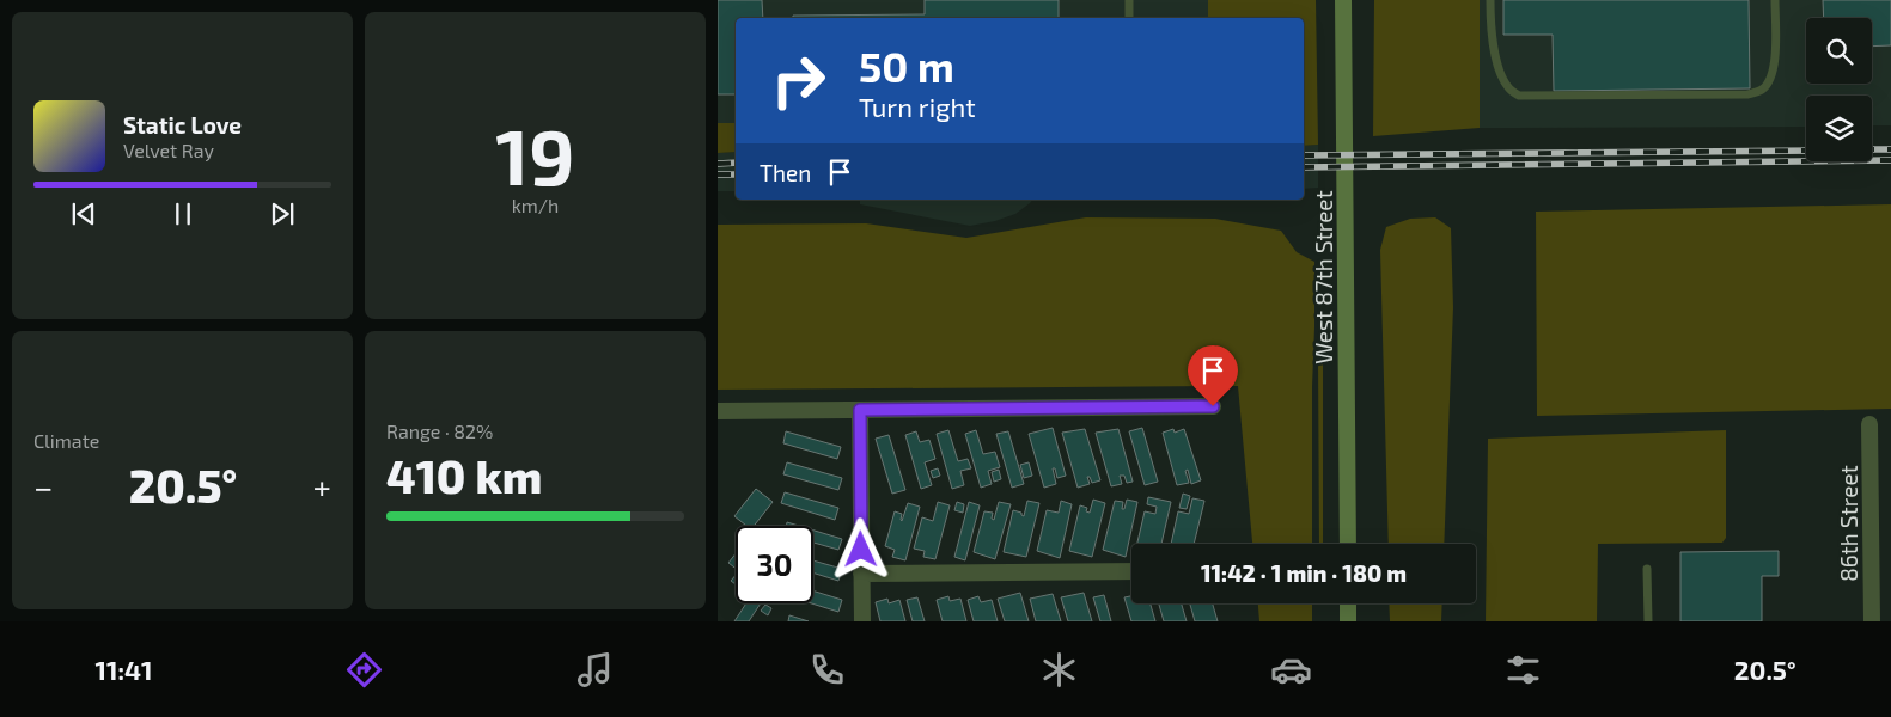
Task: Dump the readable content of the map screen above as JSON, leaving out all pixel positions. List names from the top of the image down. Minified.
{"streets":{"main road":["West 87th Street"],"street":["86th Street"]},"page":{"tile":[["19","km/h"],"Climate",["Range · 82%","410 km"]],"turn":["50 m","Turn right"],"song":["Static Love","Velvet Ray"],"then":"Then","heat":["−","20.5°","+"],"limit":"30","trip":"11:42 · 1 min · 180 m","tabs":["11:41","20.5°"]}}
